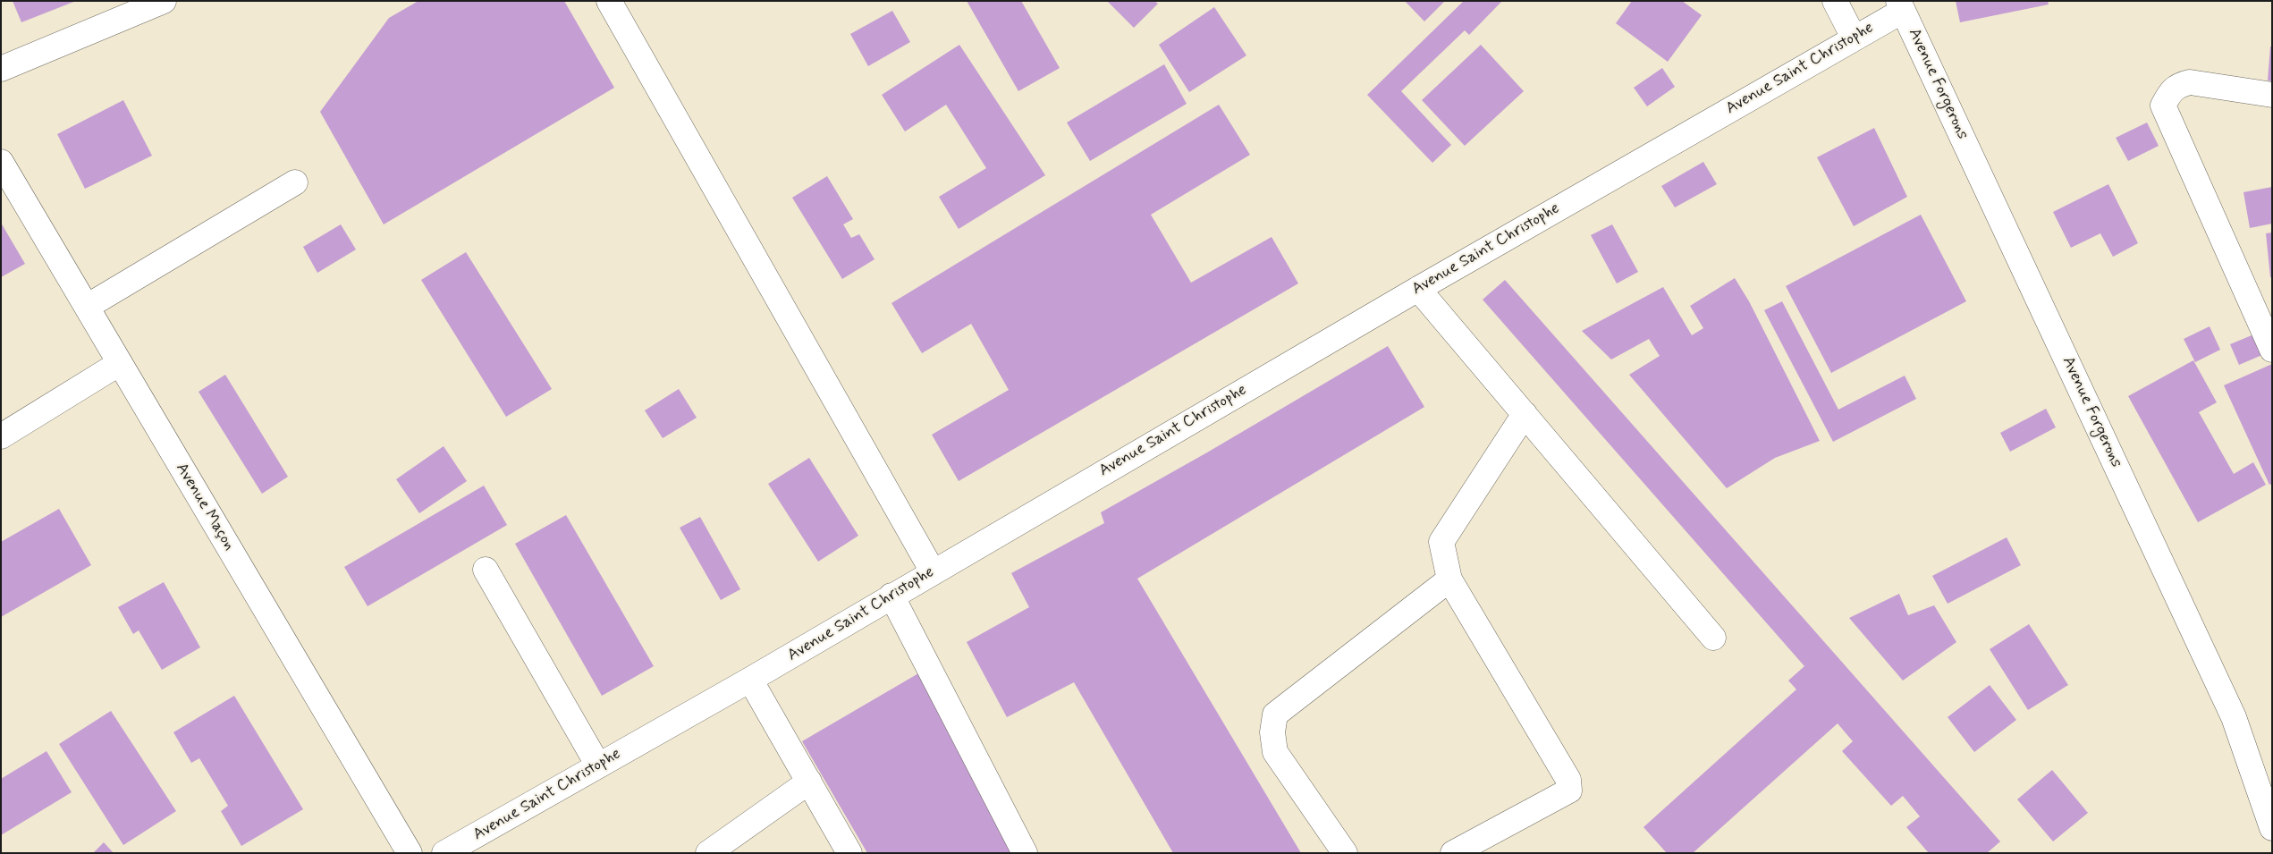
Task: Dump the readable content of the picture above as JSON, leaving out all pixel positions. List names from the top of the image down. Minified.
{"streets":{"street":["Avenue Saint Christophe","Avenue Forgerons","Avenue Maçon"]},"crossings":[["Avenue Saint Christophe","Avenue Forgerons"]]}
